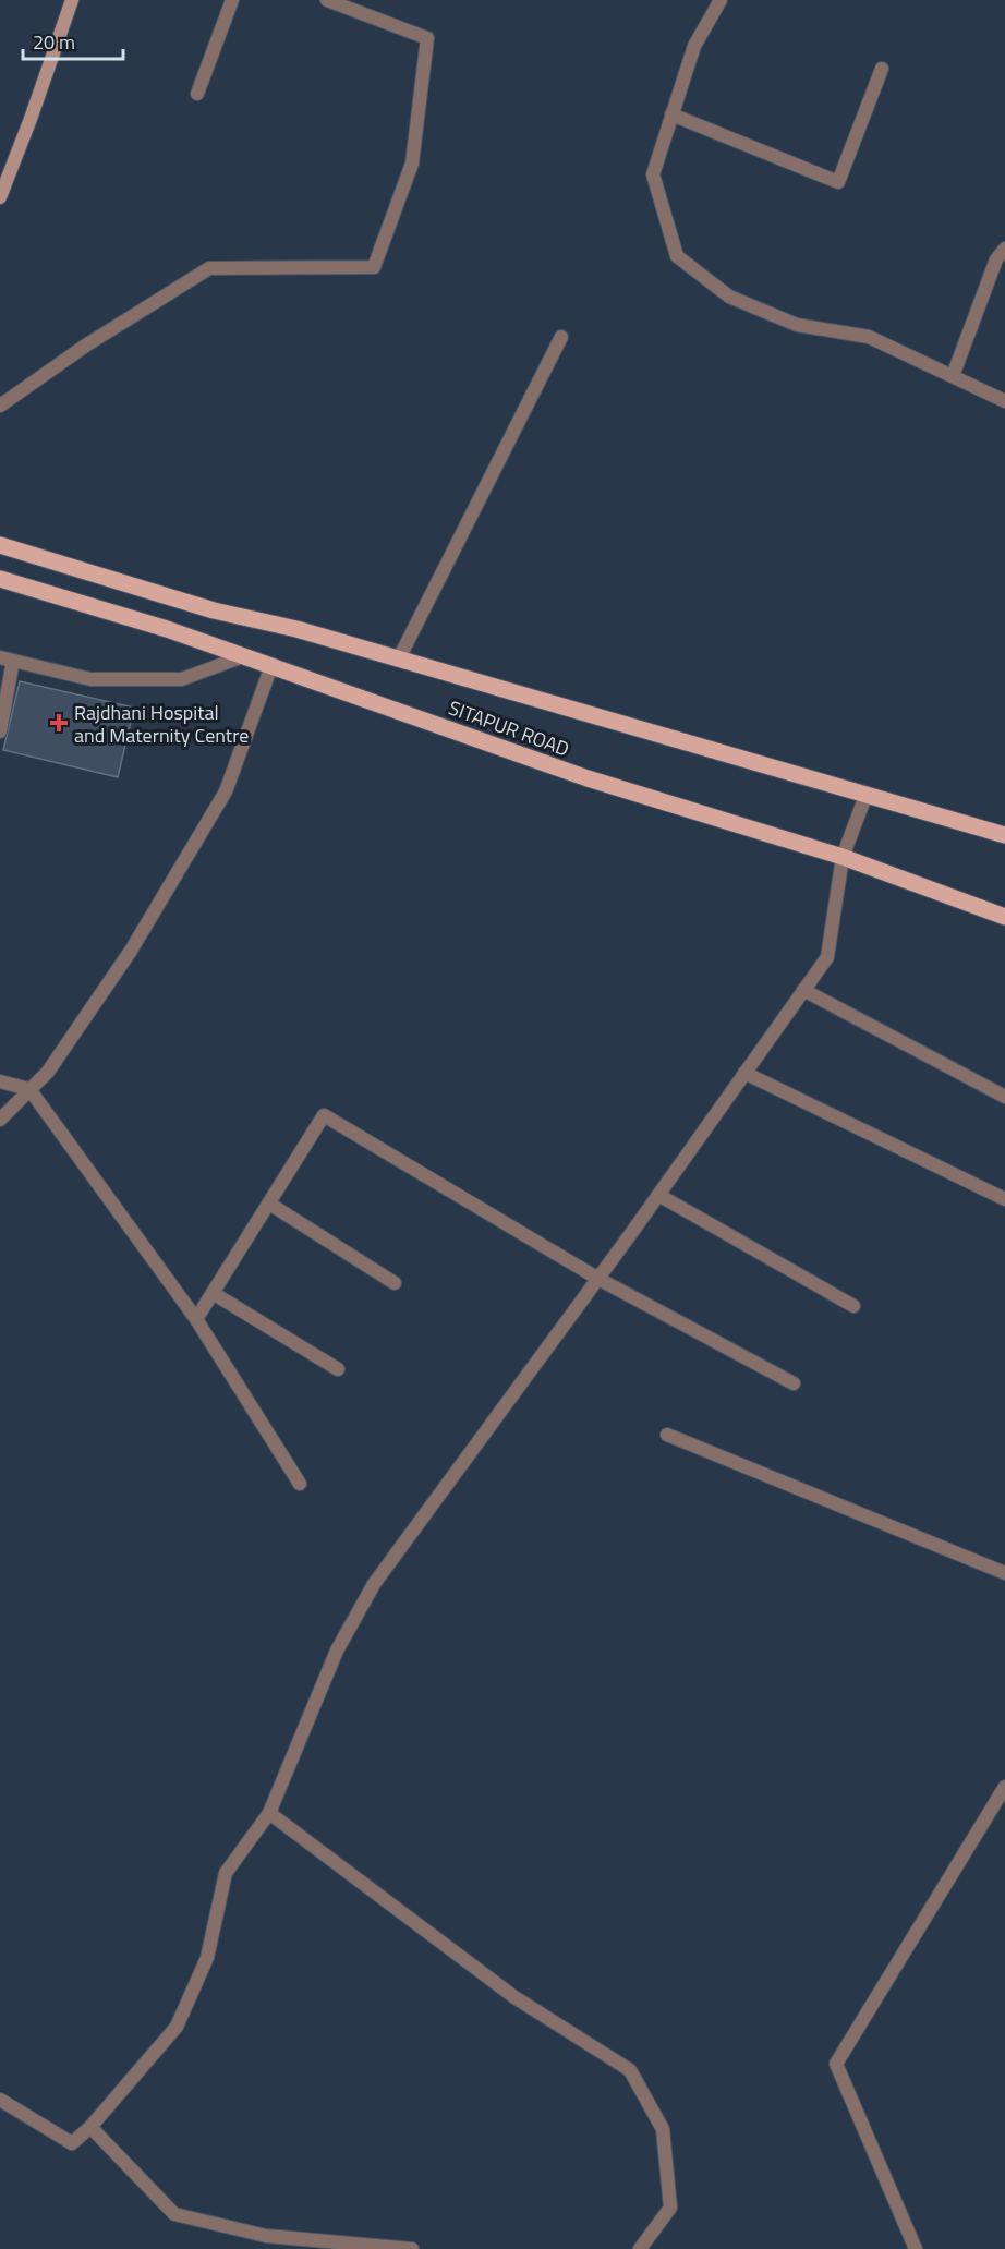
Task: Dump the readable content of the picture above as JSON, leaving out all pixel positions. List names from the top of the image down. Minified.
{"streets":{"main road":["SITAPUR ROAD"]},"places":{"health":["Rajdhani Hospital and Maternity Centre"]},"scale_bar":"20 m"}
